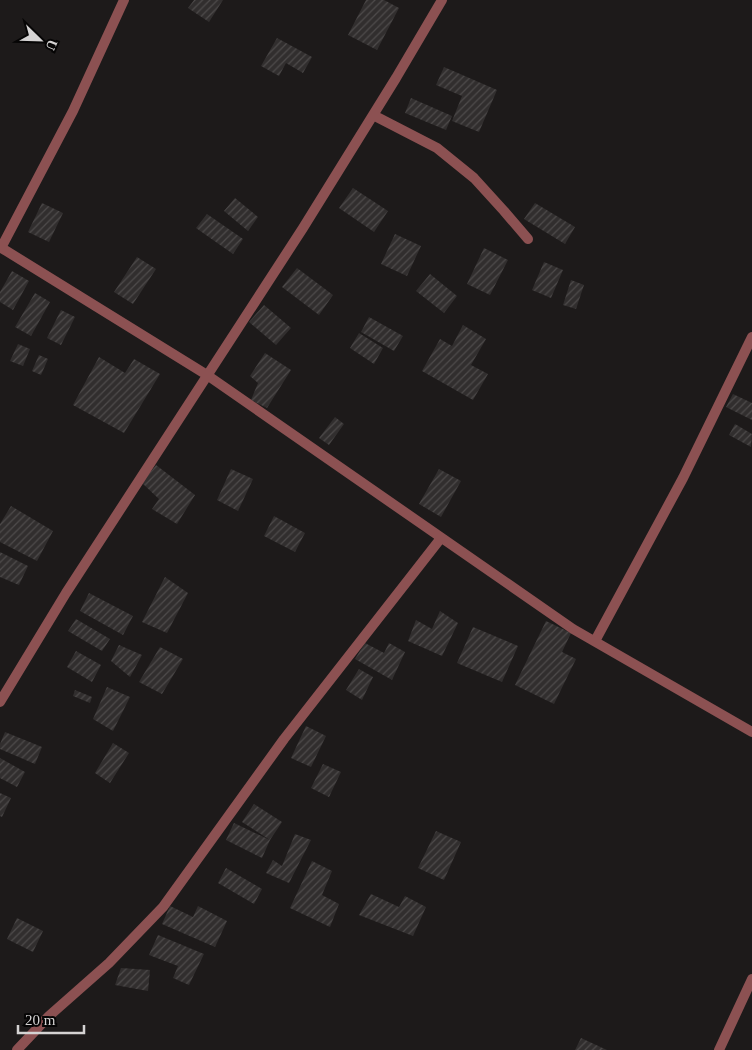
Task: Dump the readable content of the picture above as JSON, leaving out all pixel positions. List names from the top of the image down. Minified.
{"scale_bar":"20 m","north":"bottom right"}
